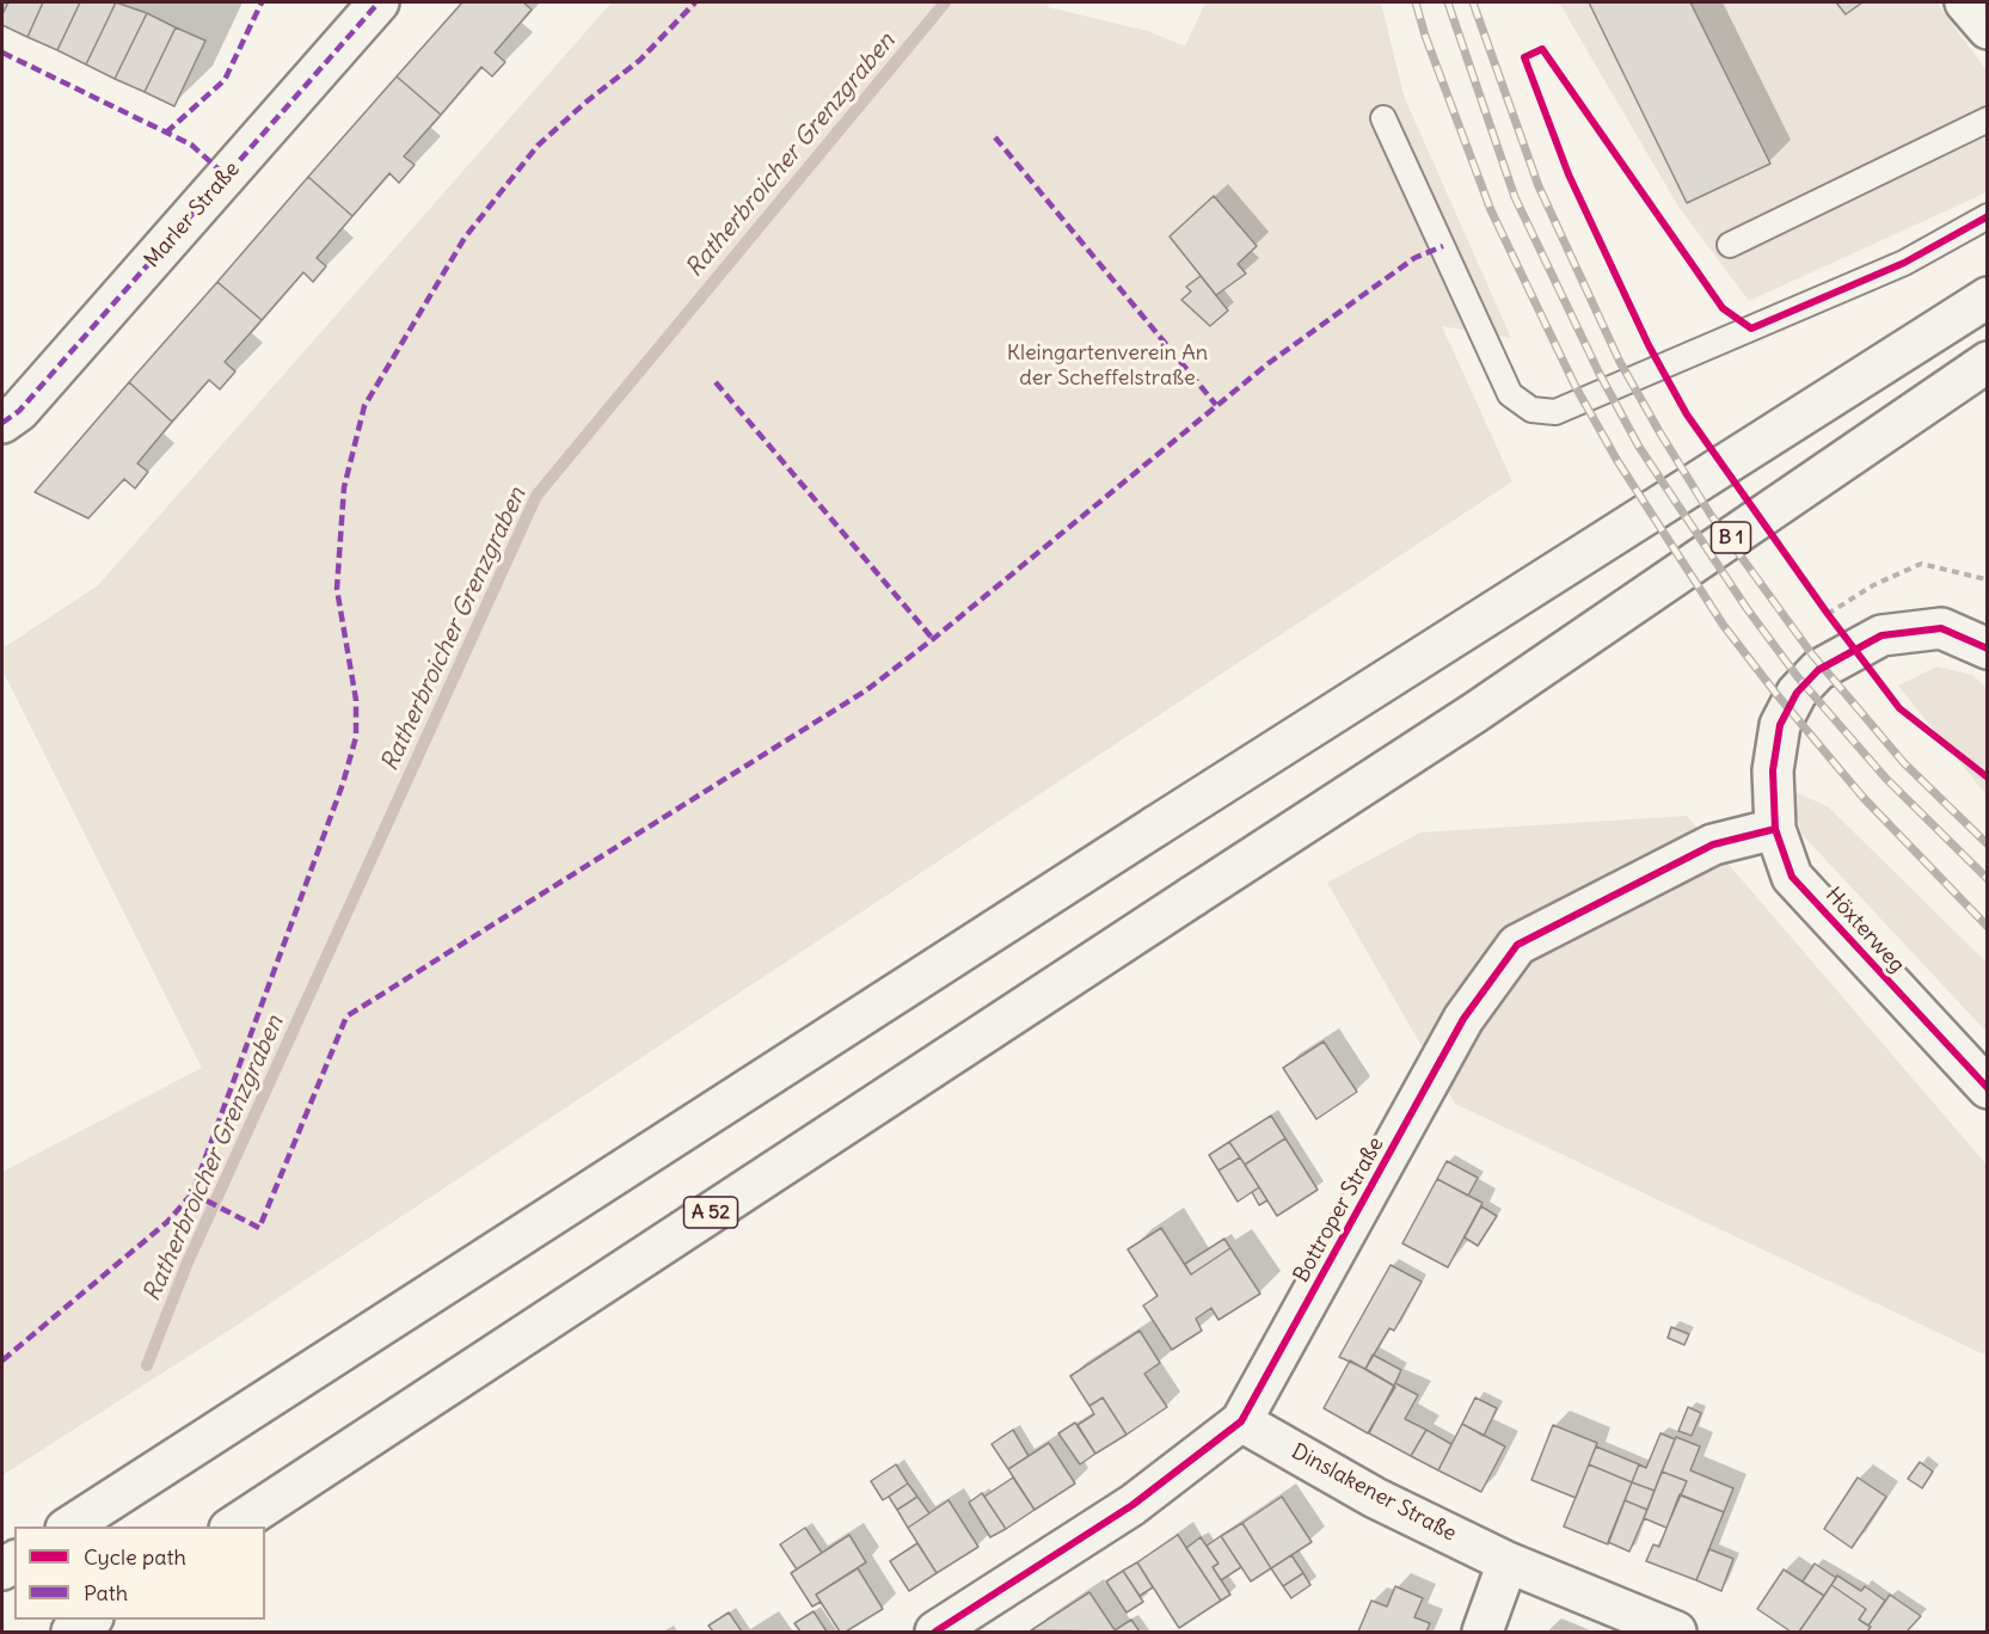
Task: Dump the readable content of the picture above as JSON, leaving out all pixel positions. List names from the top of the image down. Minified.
{"streets":{"main road":["Marler Straße","B 1","Höxterweg","Bottroper Straße","A 52","Dinslakener Straße"]},"crossings":[["B 1","A 52"],["Höxterweg","Bottroper Straße"],["Bottroper Straße","Dinslakener Straße"]],"water":["Ratherbroicher Grenzgraben"],"parks":["Kleingartenverein An der Scheffelstraße"],"legend":["Cycle path","Path"]}
